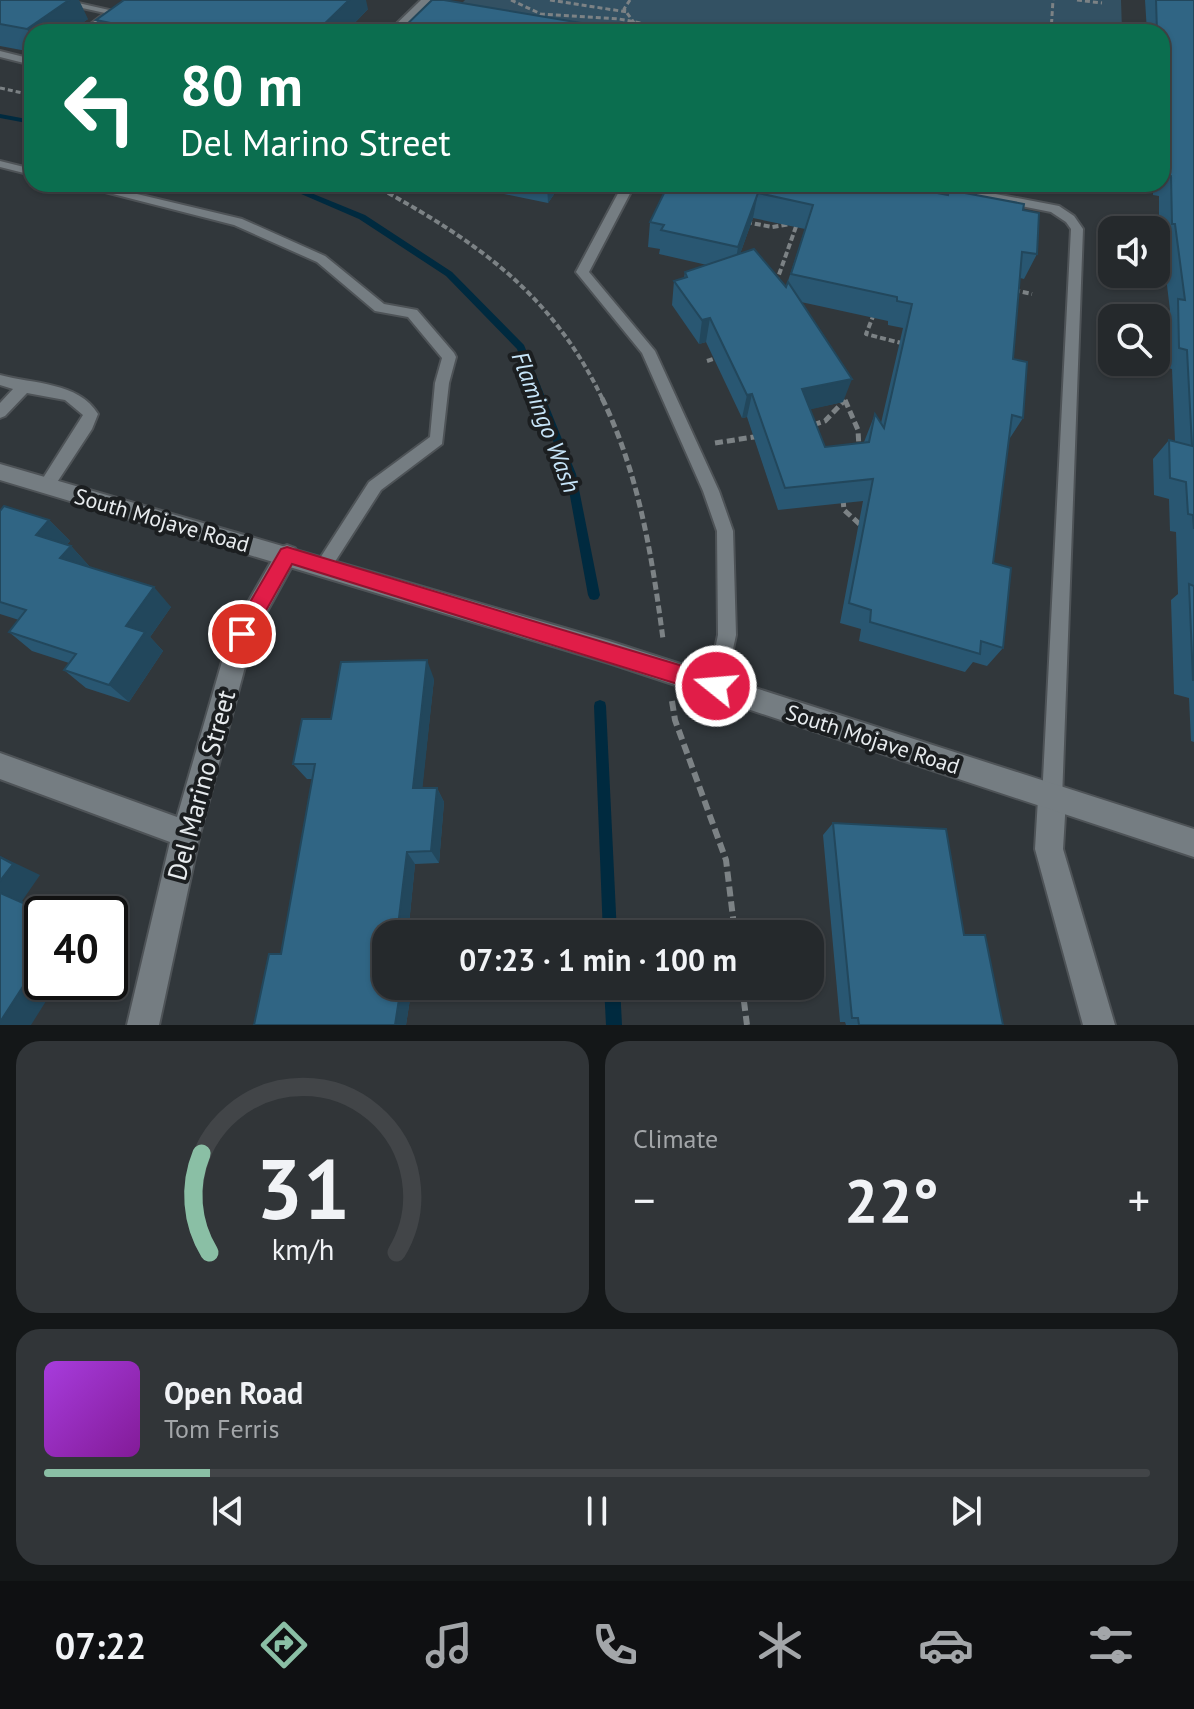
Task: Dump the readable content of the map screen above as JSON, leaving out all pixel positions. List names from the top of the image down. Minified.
{"streets":{"street":["South Mojave Road","Del Marino Street"]},"crossings":[["South Mojave Road","Del Marino Street"]],"water":["Flamingo Wash"],"page":{"turn":["80 m","Del Marino Street"],"limit":"40","trip":"07:23 · 1 min · 100 m","tile":"Climate","heat":["−","22°","+"],"song":["Open Road","Tom Ferris"],"tabs":"07:22","gauge":["31","km/h"]}}
